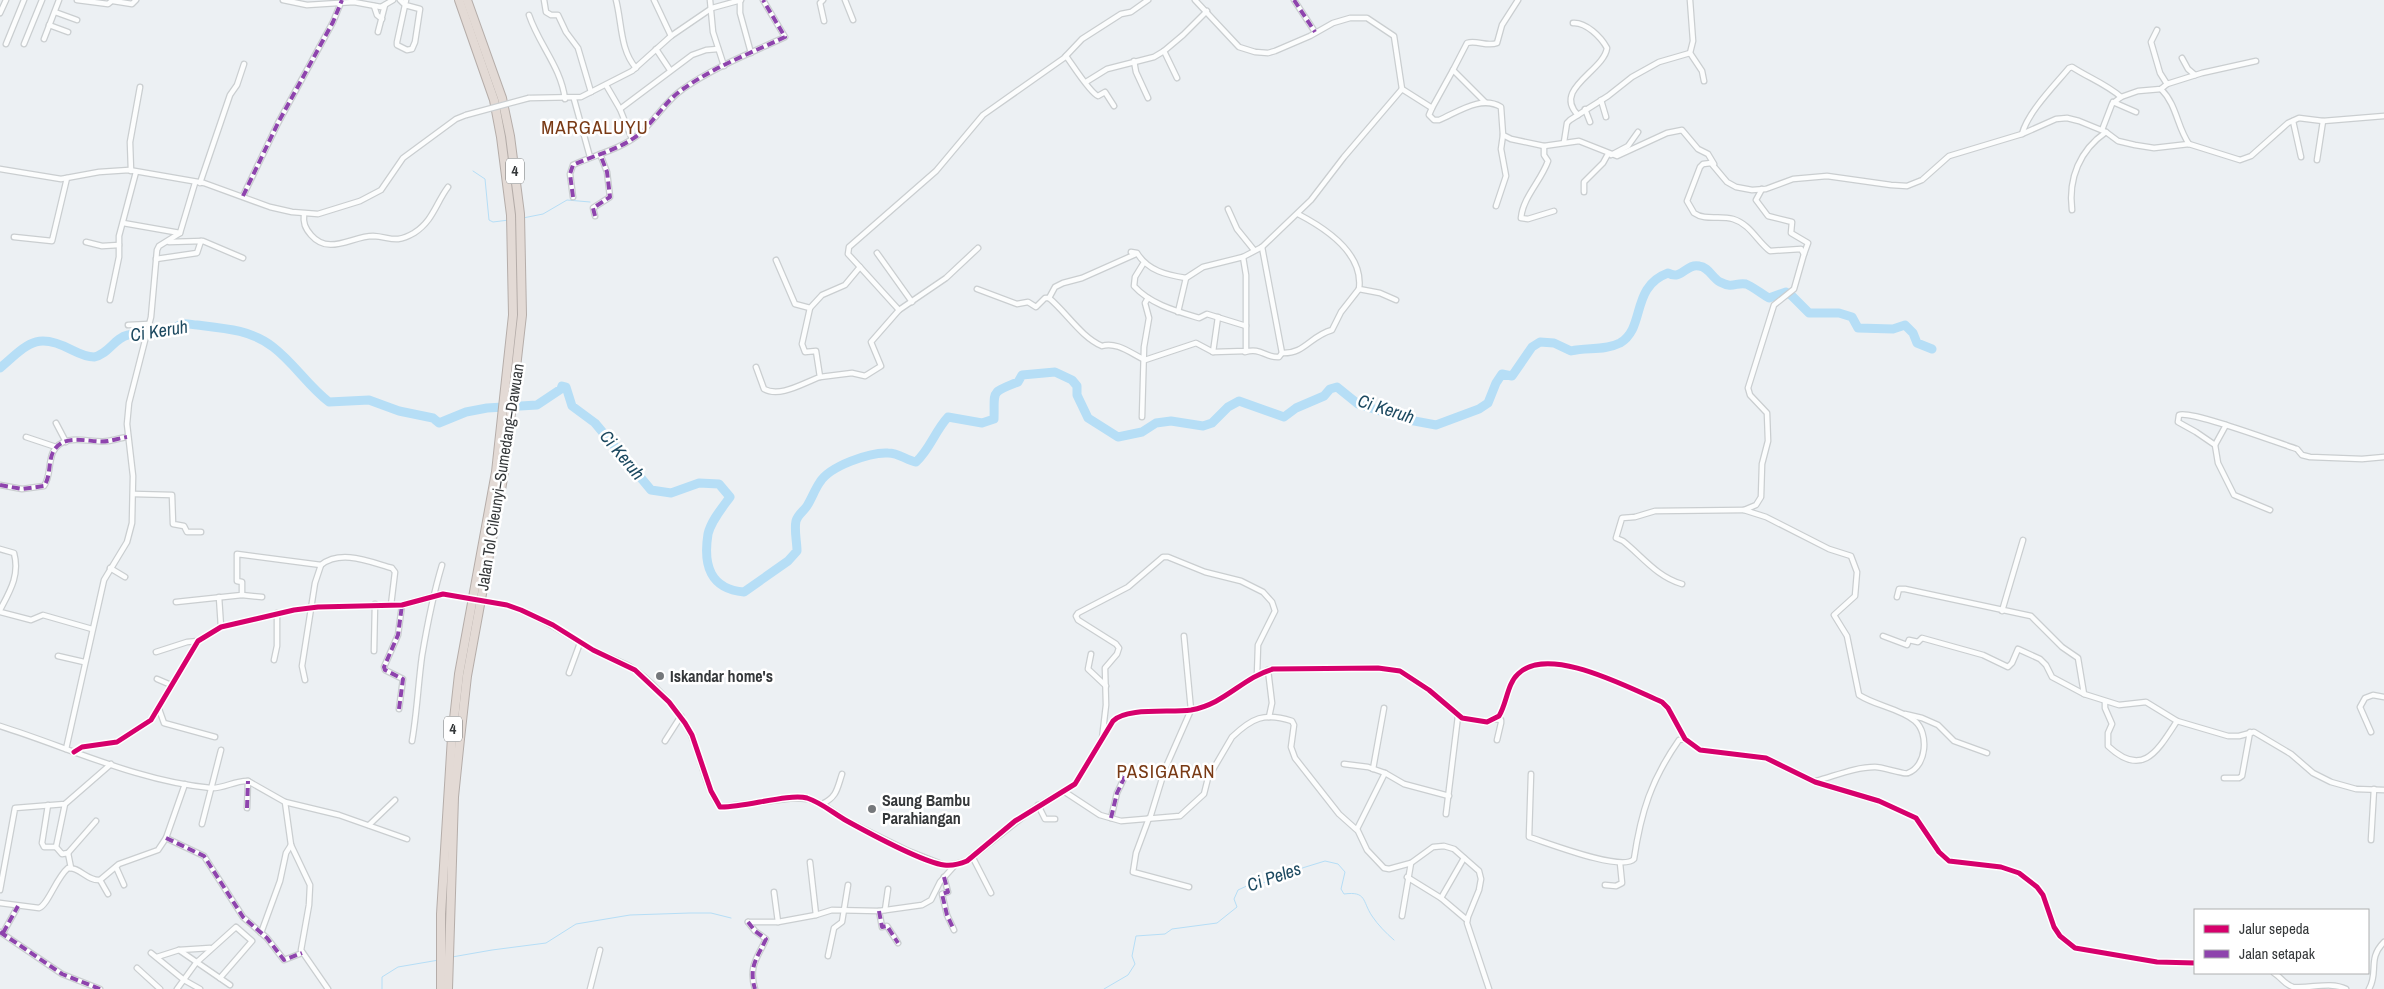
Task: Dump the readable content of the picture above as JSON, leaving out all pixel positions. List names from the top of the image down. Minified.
{"streets":{"highway":["4","Jalan Tol Cileunyi–Sumedang–Dawuan"]},"districts":["MARGALUYU","PASIGARAN"],"water":["Ci Keruh","Ci Peles"],"places":["Iskandar home's","Saung Bambu Parahiangan"],"legend":["Jalur sepeda","Jalan setapak"]}
